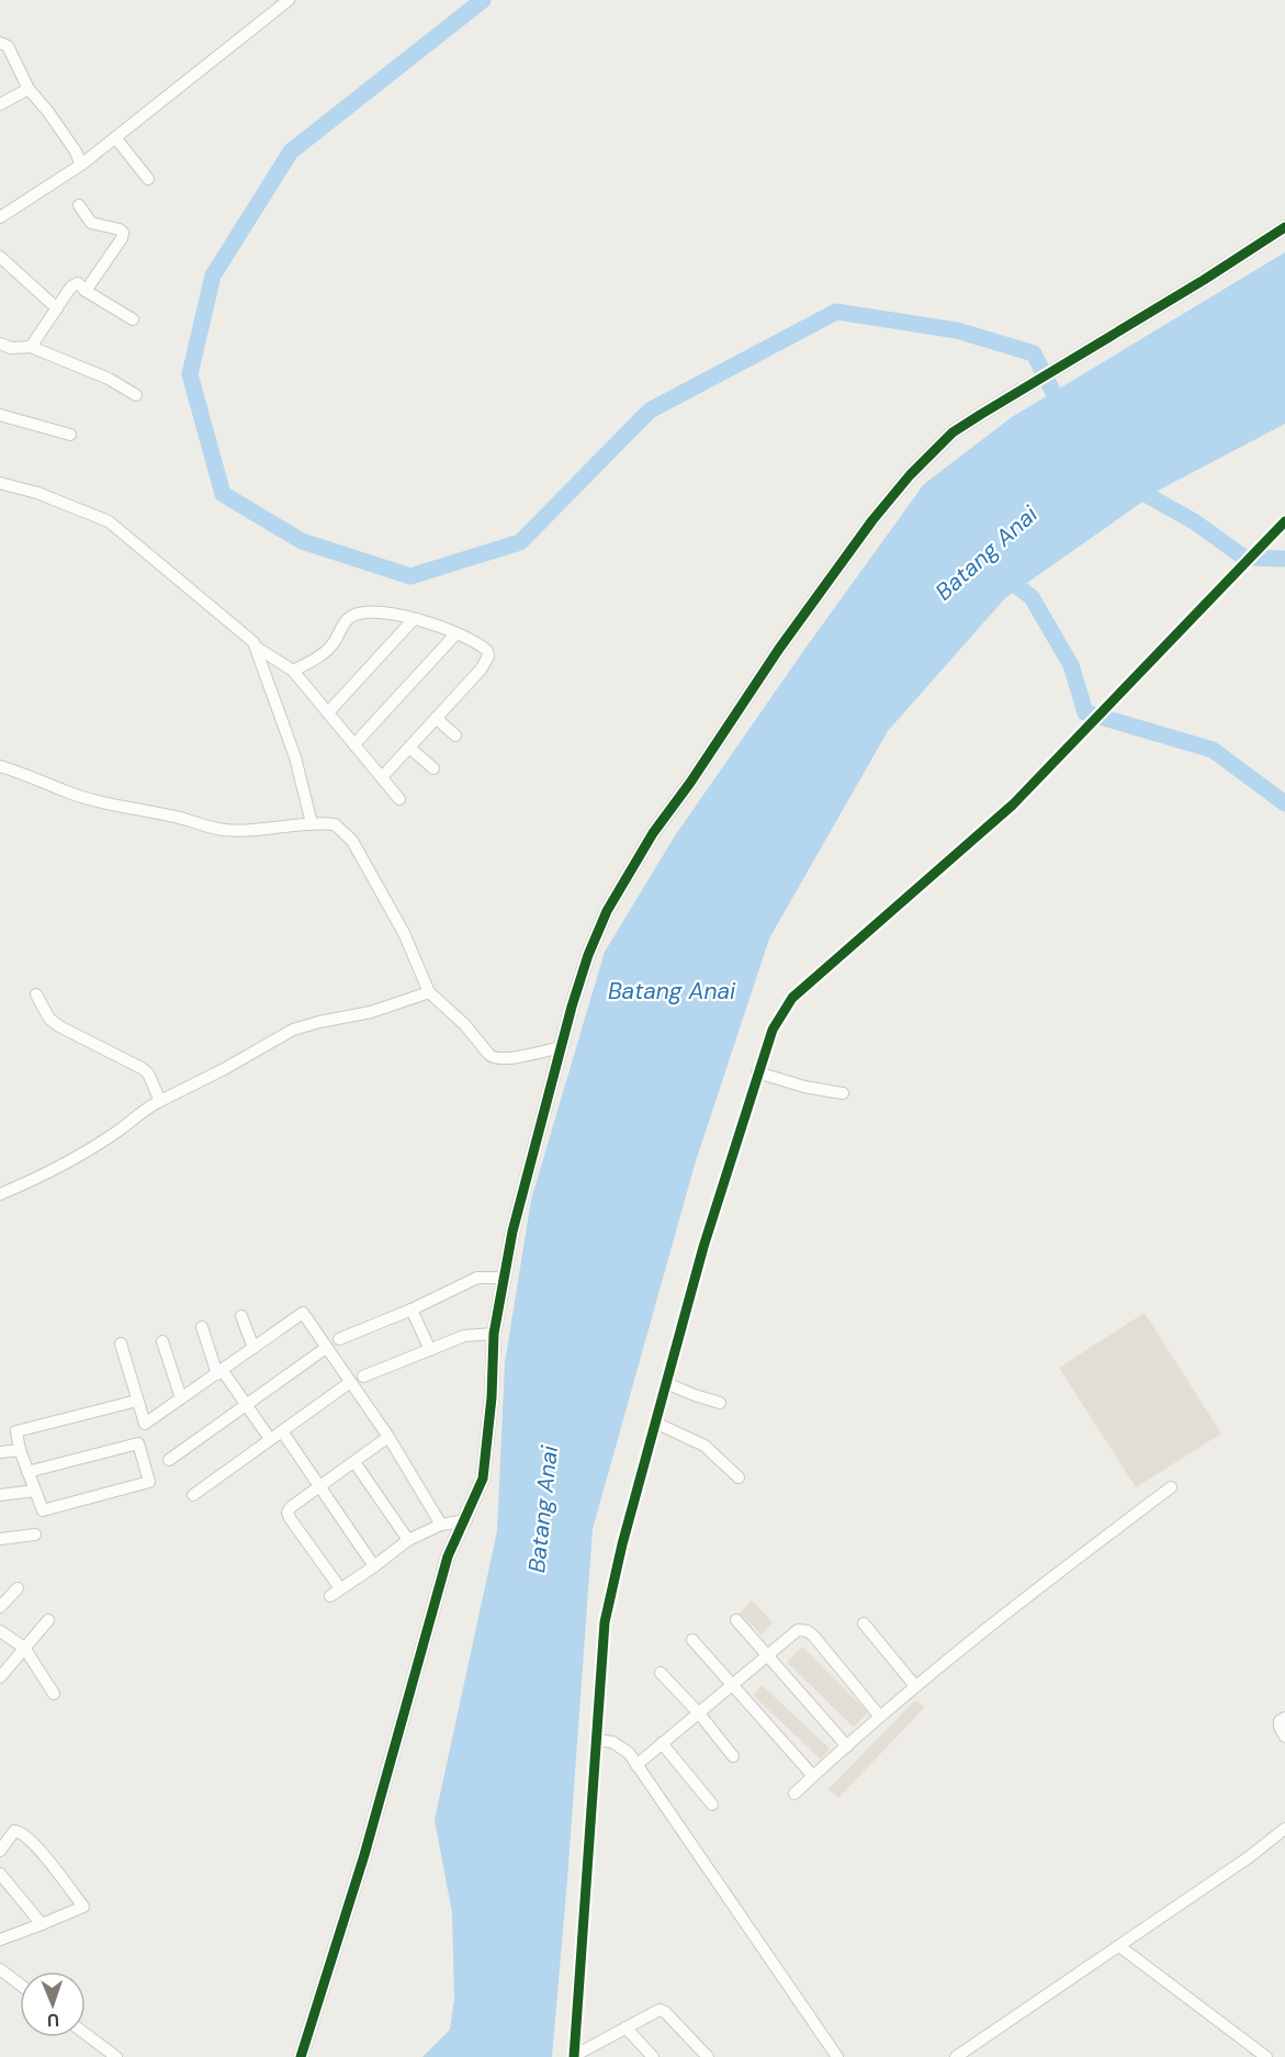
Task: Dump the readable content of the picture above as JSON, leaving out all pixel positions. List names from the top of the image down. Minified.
{"water":["Batang Anai"],"north":"bottom"}
